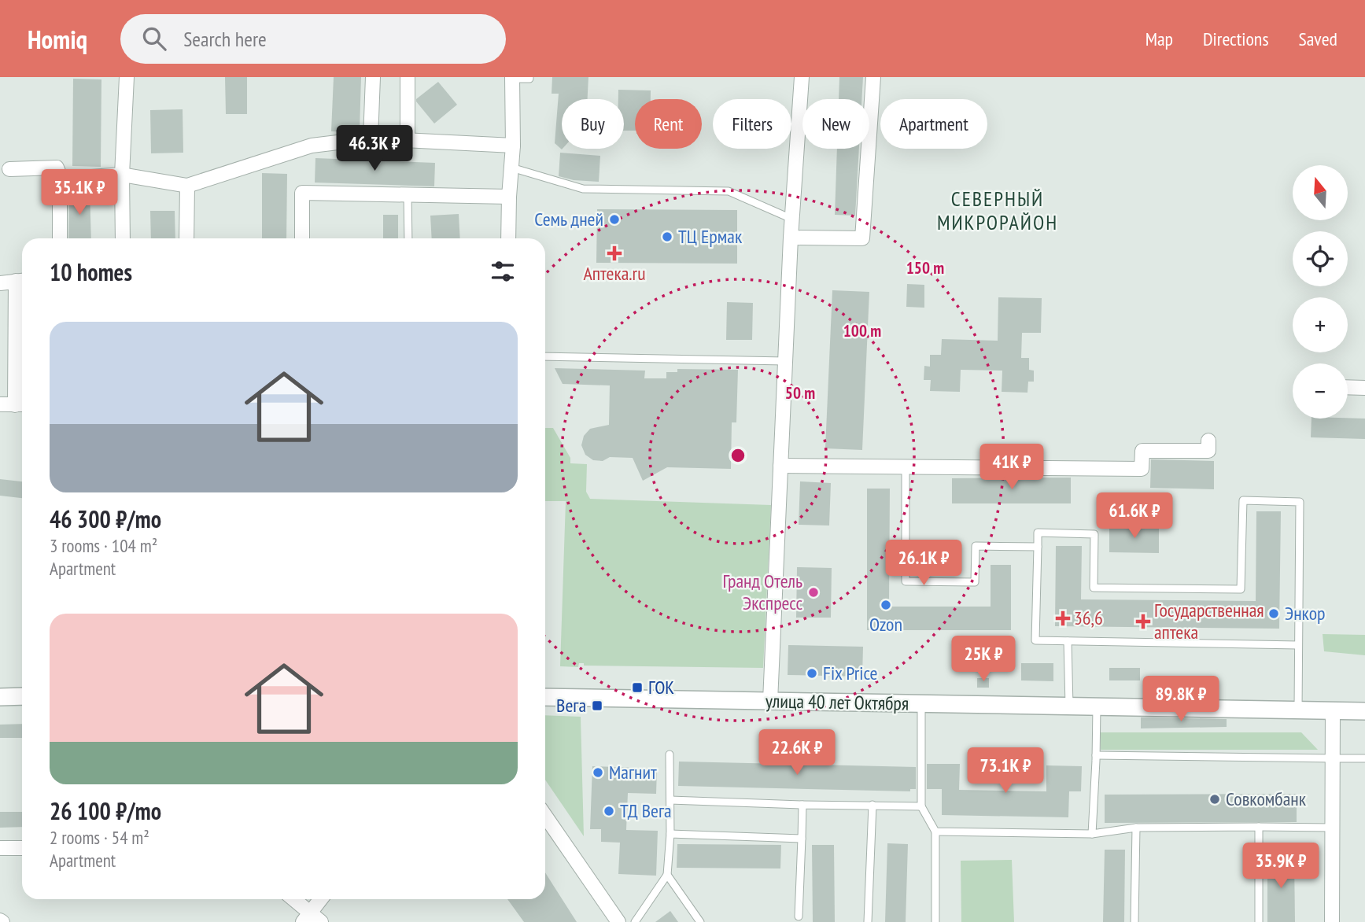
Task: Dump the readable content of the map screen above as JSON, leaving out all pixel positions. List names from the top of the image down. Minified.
{"streets":{"street":["улица 40 лет Октября"]},"districts":["СЕВЕРНЫЙ МИКРОРАЙОН"],"places":{"other":["Семь дней","ТЦ Ермак","Гранд Отель Экспресс","Ozon","Энкор","Fix Price","Магнит","Совкомбанк","ТД Вега"],"health":["Аптека.ru","36,6","Государственная аптека"],"transit":["ГОК","Вега"]},"north":"top","page":{"header":"Homiq","search":"Search here","nav":["Map","Directions","Saved"],"chip":["Buy","Rent","Filters","New","Apartment"],"price":["46.3K ₽","35.1K ₽","41K ₽","61.6K ₽","26.1K ₽","25K ₽","89.8K ₽","22.6K ₽","73.1K ₽","35.9K ₽"],"map_buttons":["+","−"],"heading":"10 homes","list":[{"name":"46 300 ₽/mo","note":"3 rooms · 104 m² · Apartment"},{"name":"26 100 ₽/mo","note":"2 rooms · 54 m² · Apartment"}]},"rings":["150 m","100 m","50 m"]}
